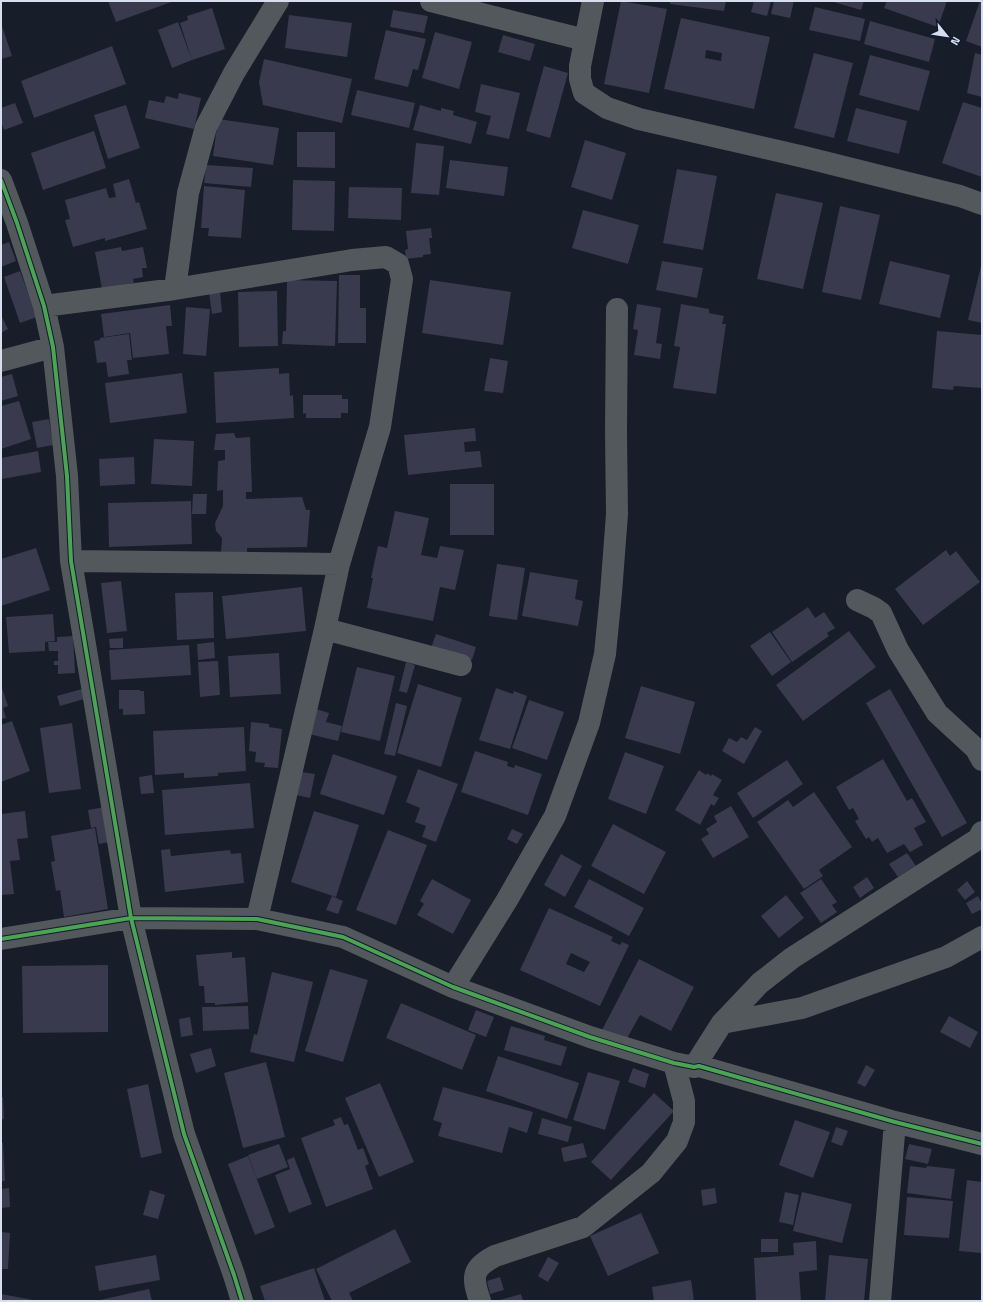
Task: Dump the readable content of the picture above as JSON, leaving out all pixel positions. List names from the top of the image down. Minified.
{"north":"bottom right"}
